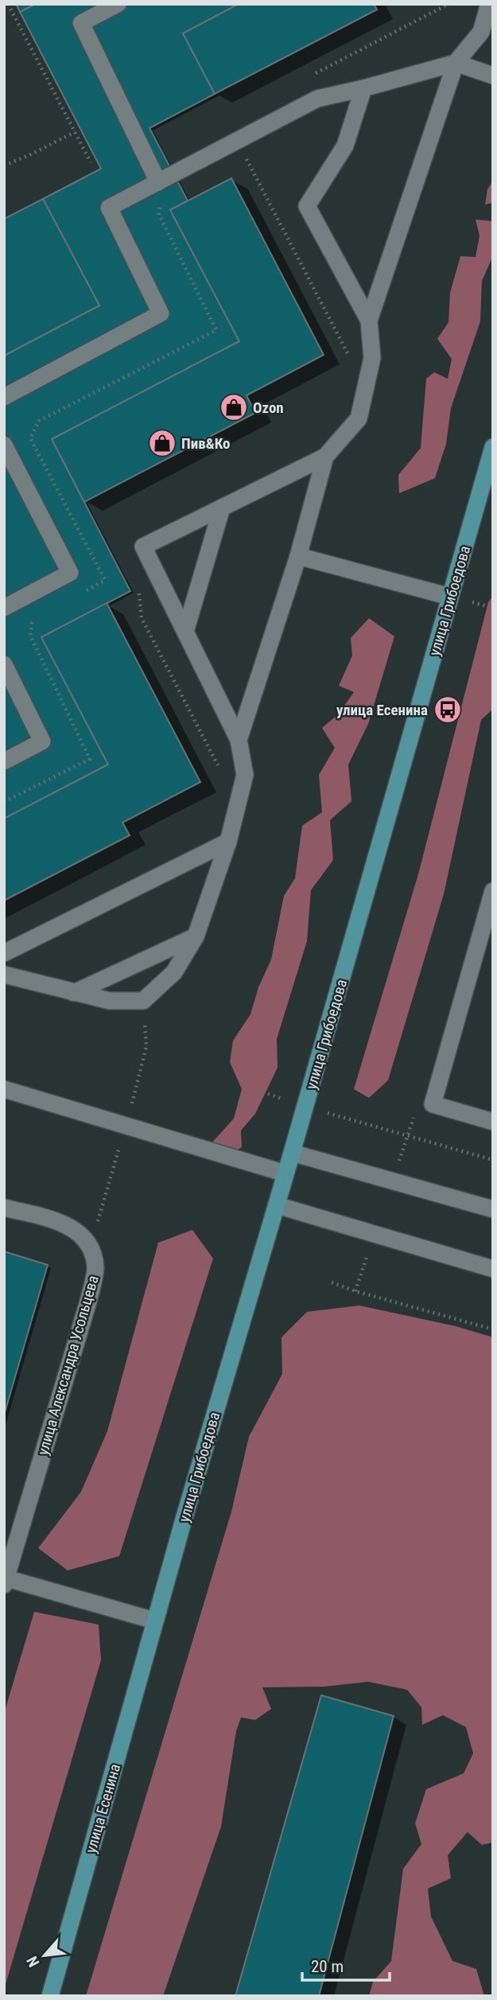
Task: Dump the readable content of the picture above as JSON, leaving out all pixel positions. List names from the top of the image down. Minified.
{"streets":{"main road":["улица Грибоедова","улица Есенина"],"street":["улица Александра Усольцева"]},"crossings":[["улица Грибоедова","улица Есенина"]],"places":{"shop":["Ozon","Пив&Ко"],"bus stop":["улица Есенина"]},"scale_bar":"20 m","north":"bottom left"}
